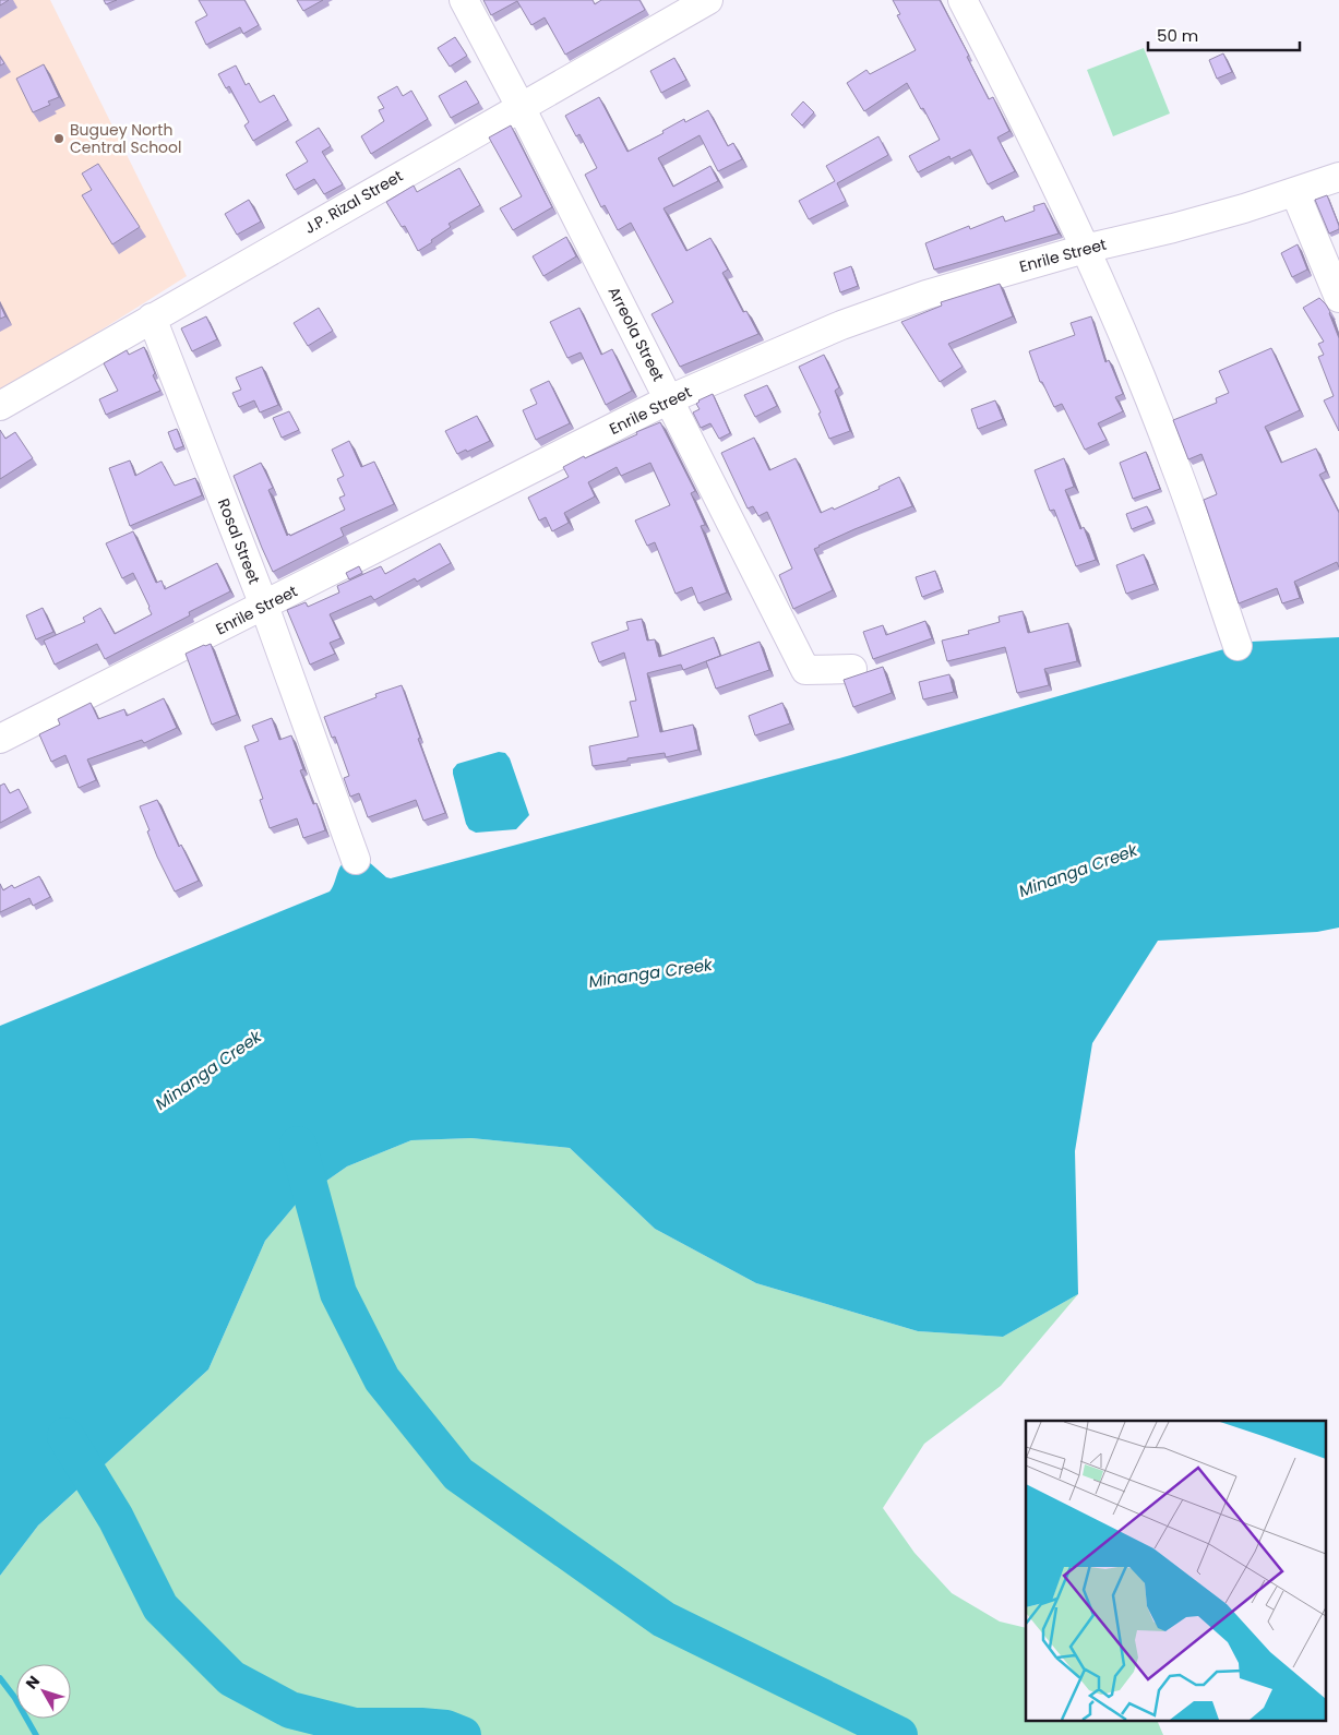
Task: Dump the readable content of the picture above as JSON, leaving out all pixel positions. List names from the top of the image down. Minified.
{"streets":{"street":["J.P. Rizal Street","Enrile Street","Arreola Street","Rosal Street"]},"crossings":[["J.P. Rizal Street","Arreola Street"],["J.P. Rizal Street","Rosal Street"],["Enrile Street","Arreola Street"],["Enrile Street","Rosal Street"]],"water":["Minanga Creek"],"places":["Buguey North Central School"],"scale_bar":"50 m","north":"top left"}
